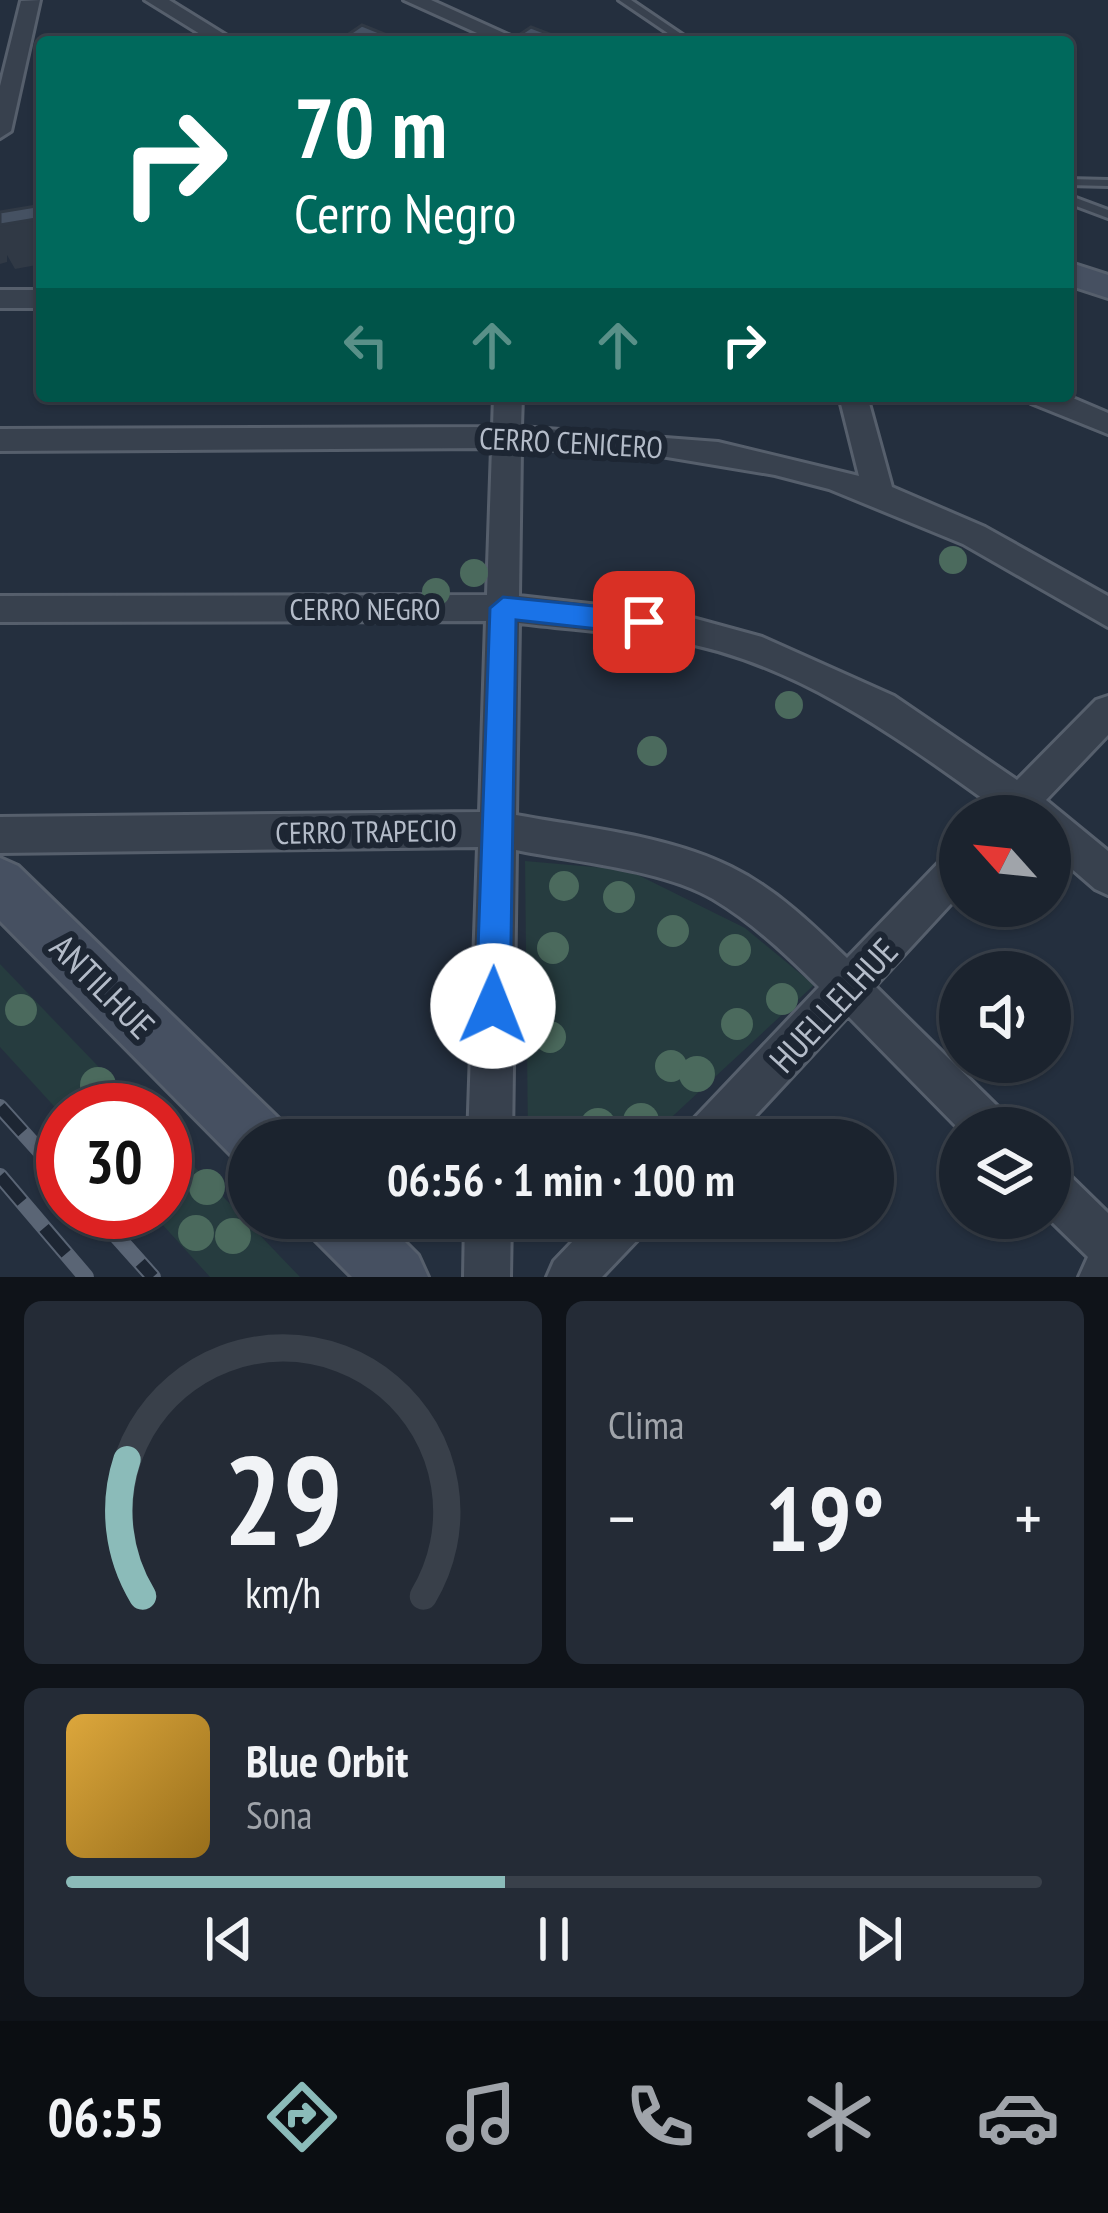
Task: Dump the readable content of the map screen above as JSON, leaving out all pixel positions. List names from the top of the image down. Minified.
{"streets":{"main road":["ANTILHUE"],"street":["CERRO CENICERO","CERRO NEGRO","CERRO TRAPECIO","HUELLELHUE"]},"crossings":[["CERRO TRAPECIO","HUELLELHUE"]],"north":"top left","page":{"turn":["70 m","Cerro Negro"],"limit":"30","trip":"06:56 · 1 min · 100 m","tile":"Clima","heat":["−","19°","+"],"song":["Blue Orbit","Sona"],"tabs":"06:55","gauge":["29","km/h"]}}
